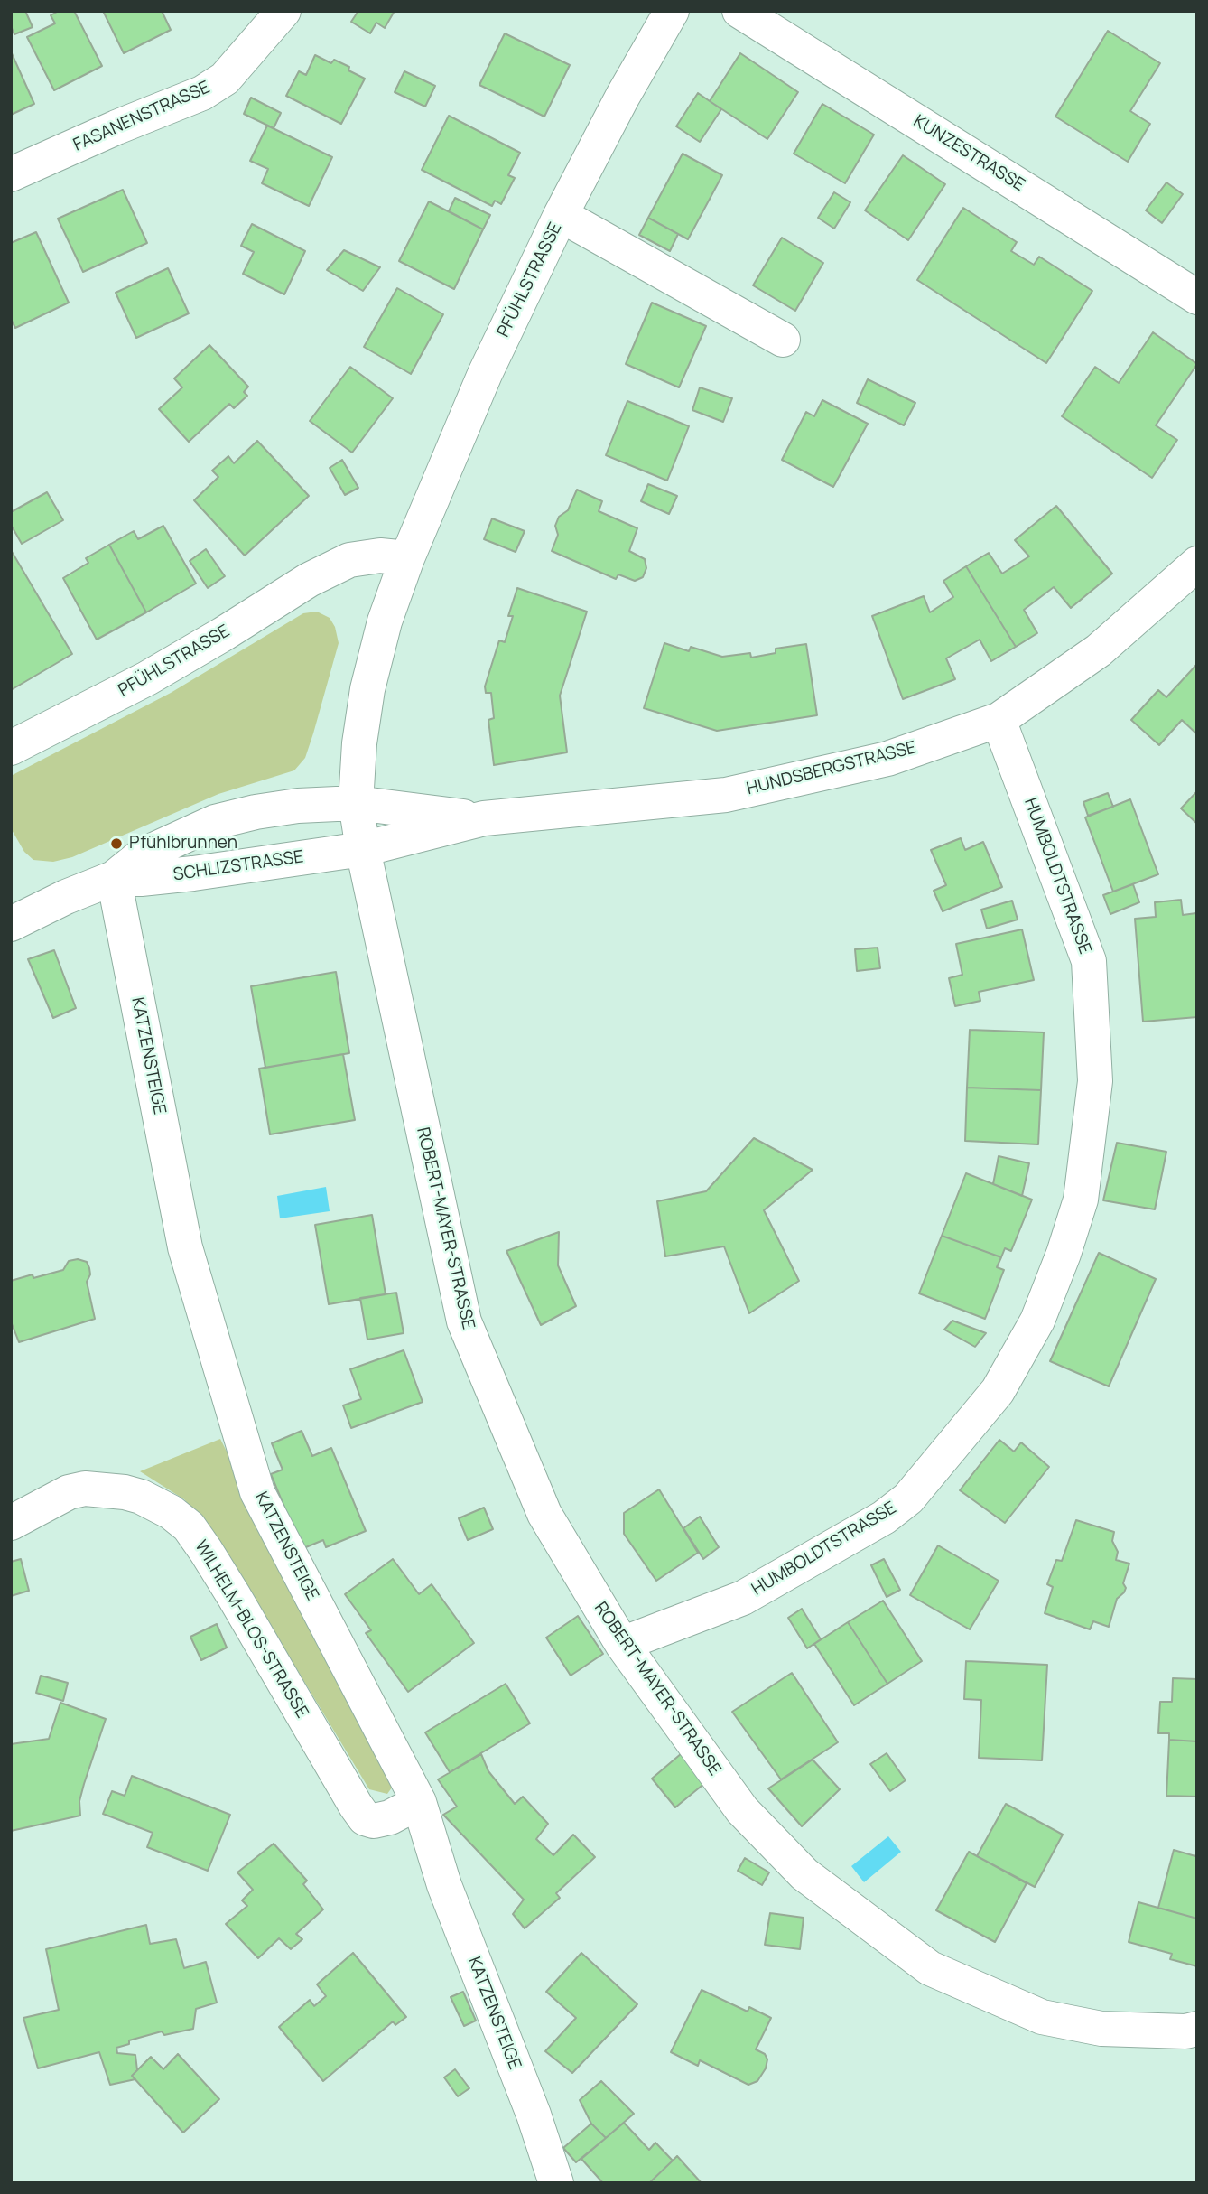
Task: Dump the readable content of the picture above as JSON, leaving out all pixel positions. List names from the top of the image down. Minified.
{"streets":{"street":["FASANENSTRASSE","KUNZESTRASSE","PFÜHLSTRASSE","HUNDSBERGSTRASSE","SCHLIZSTRASSE","HUMBOLDTSTRASSE","KATZENSTEIGE","ROBERT-MAYER-STRASSE","WILHELM-BLOS-STRASSE"]},"crossings":[["PFÜHLSTRASSE","HUNDSBERGSTRASSE"],["PFÜHLSTRASSE","SCHLIZSTRASSE"],["PFÜHLSTRASSE","ROBERT-MAYER-STRASSE"],["HUNDSBERGSTRASSE","SCHLIZSTRASSE"],["HUNDSBERGSTRASSE","HUMBOLDTSTRASSE"],["HUNDSBERGSTRASSE","ROBERT-MAYER-STRASSE"],["SCHLIZSTRASSE","KATZENSTEIGE"],["SCHLIZSTRASSE","ROBERT-MAYER-STRASSE"],["HUMBOLDTSTRASSE","ROBERT-MAYER-STRASSE"],["KATZENSTEIGE","WILHELM-BLOS-STRASSE"]],"places":["Pfühlbrunnen"]}
